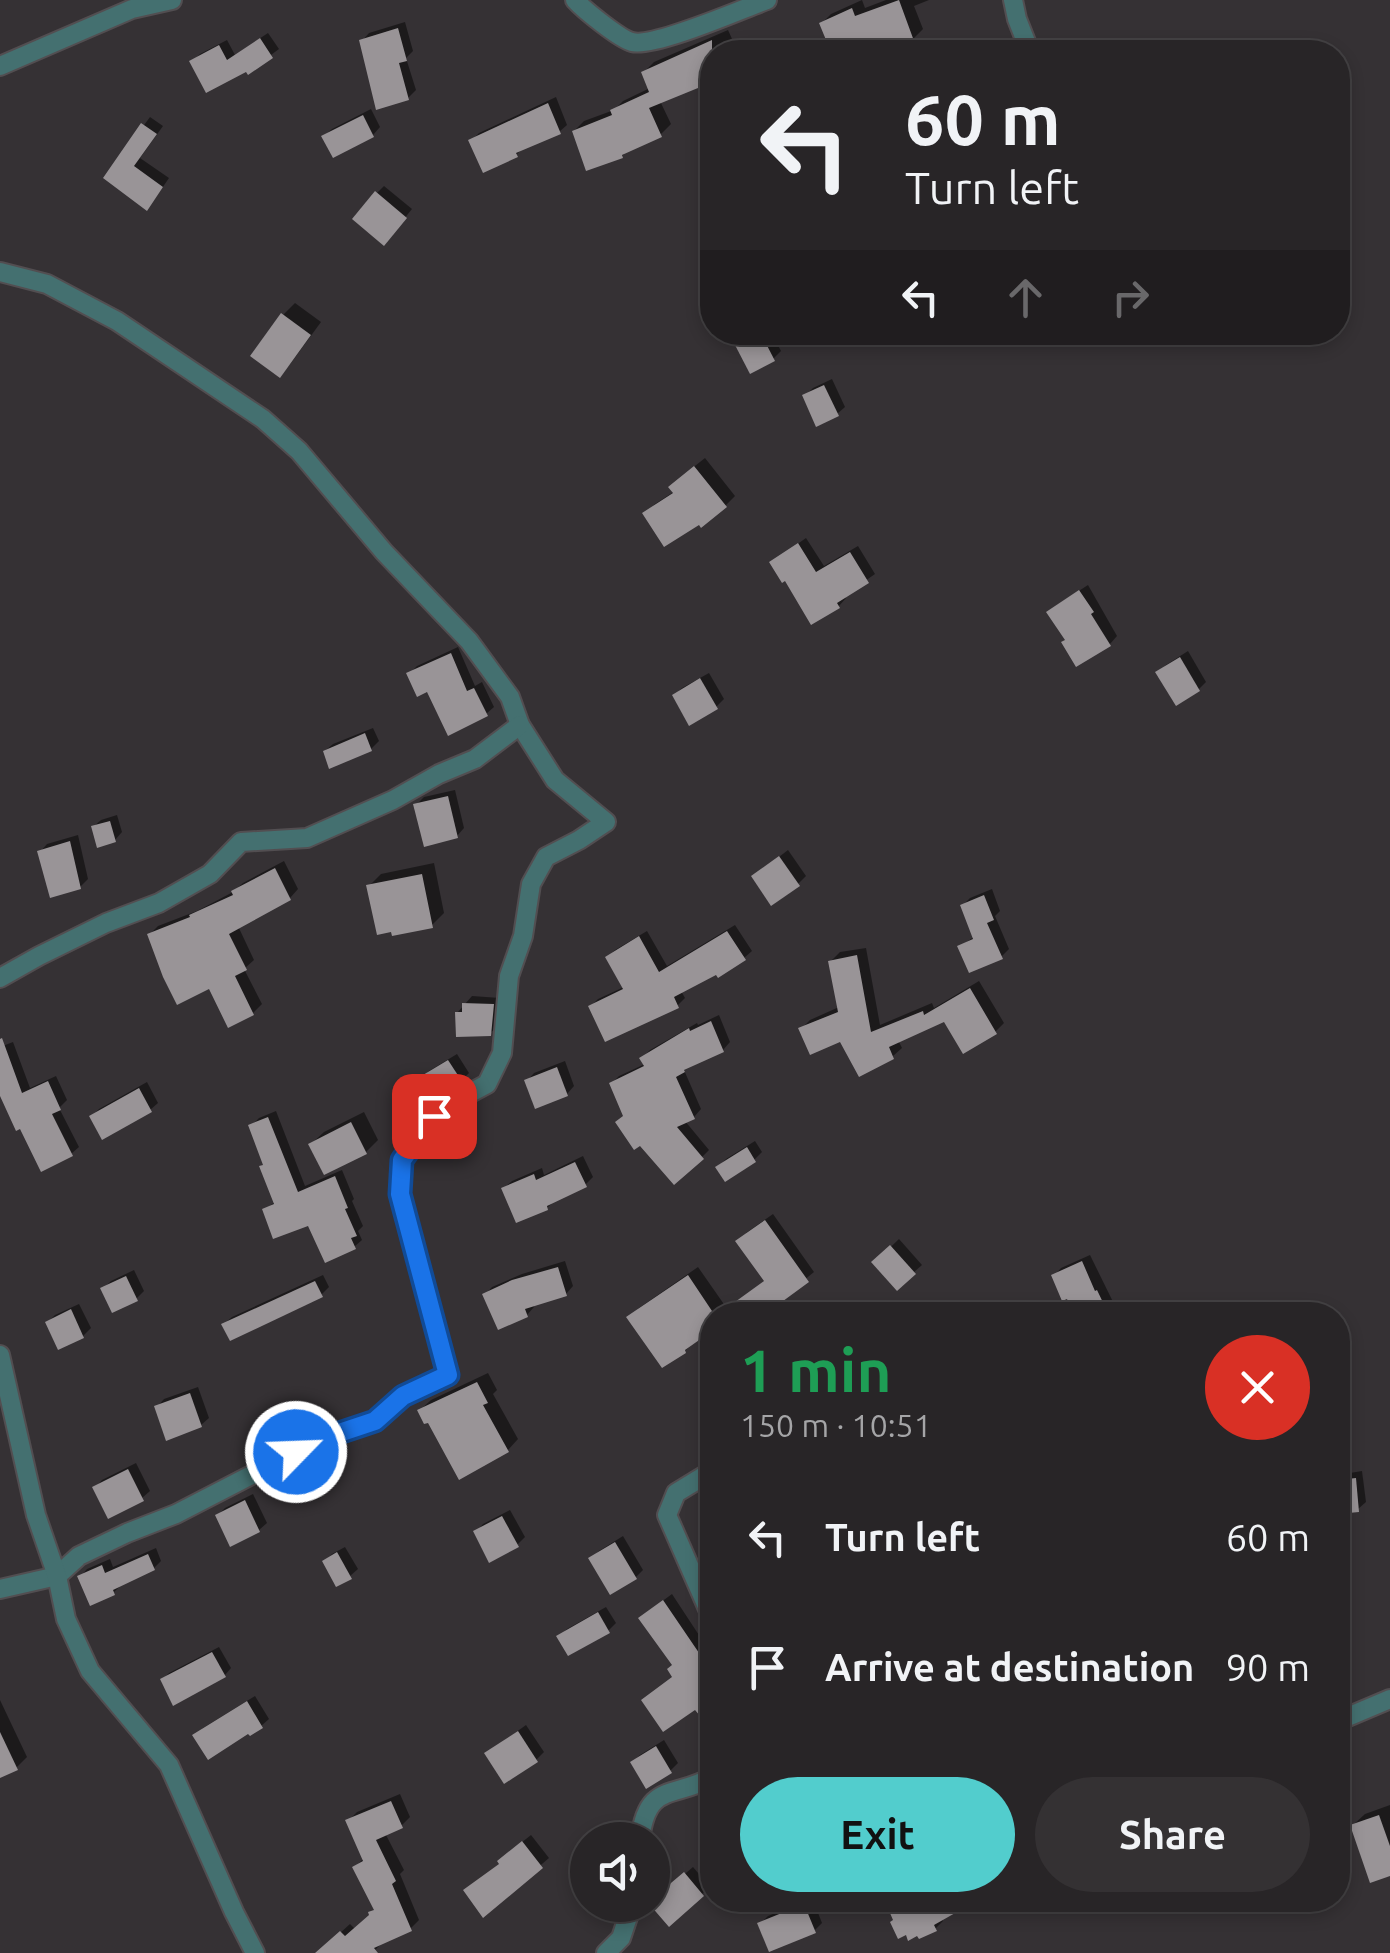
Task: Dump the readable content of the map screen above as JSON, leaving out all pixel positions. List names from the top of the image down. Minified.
{"page":{"turn":["60 m","Turn left"],"heading":["1 min","150 m · 10:51"],"list":[{"name":"Turn left","value":"60 m"},{"name":"Arrive at destination","value":"90 m"}],"buttons":["Exit","Share"]}}
